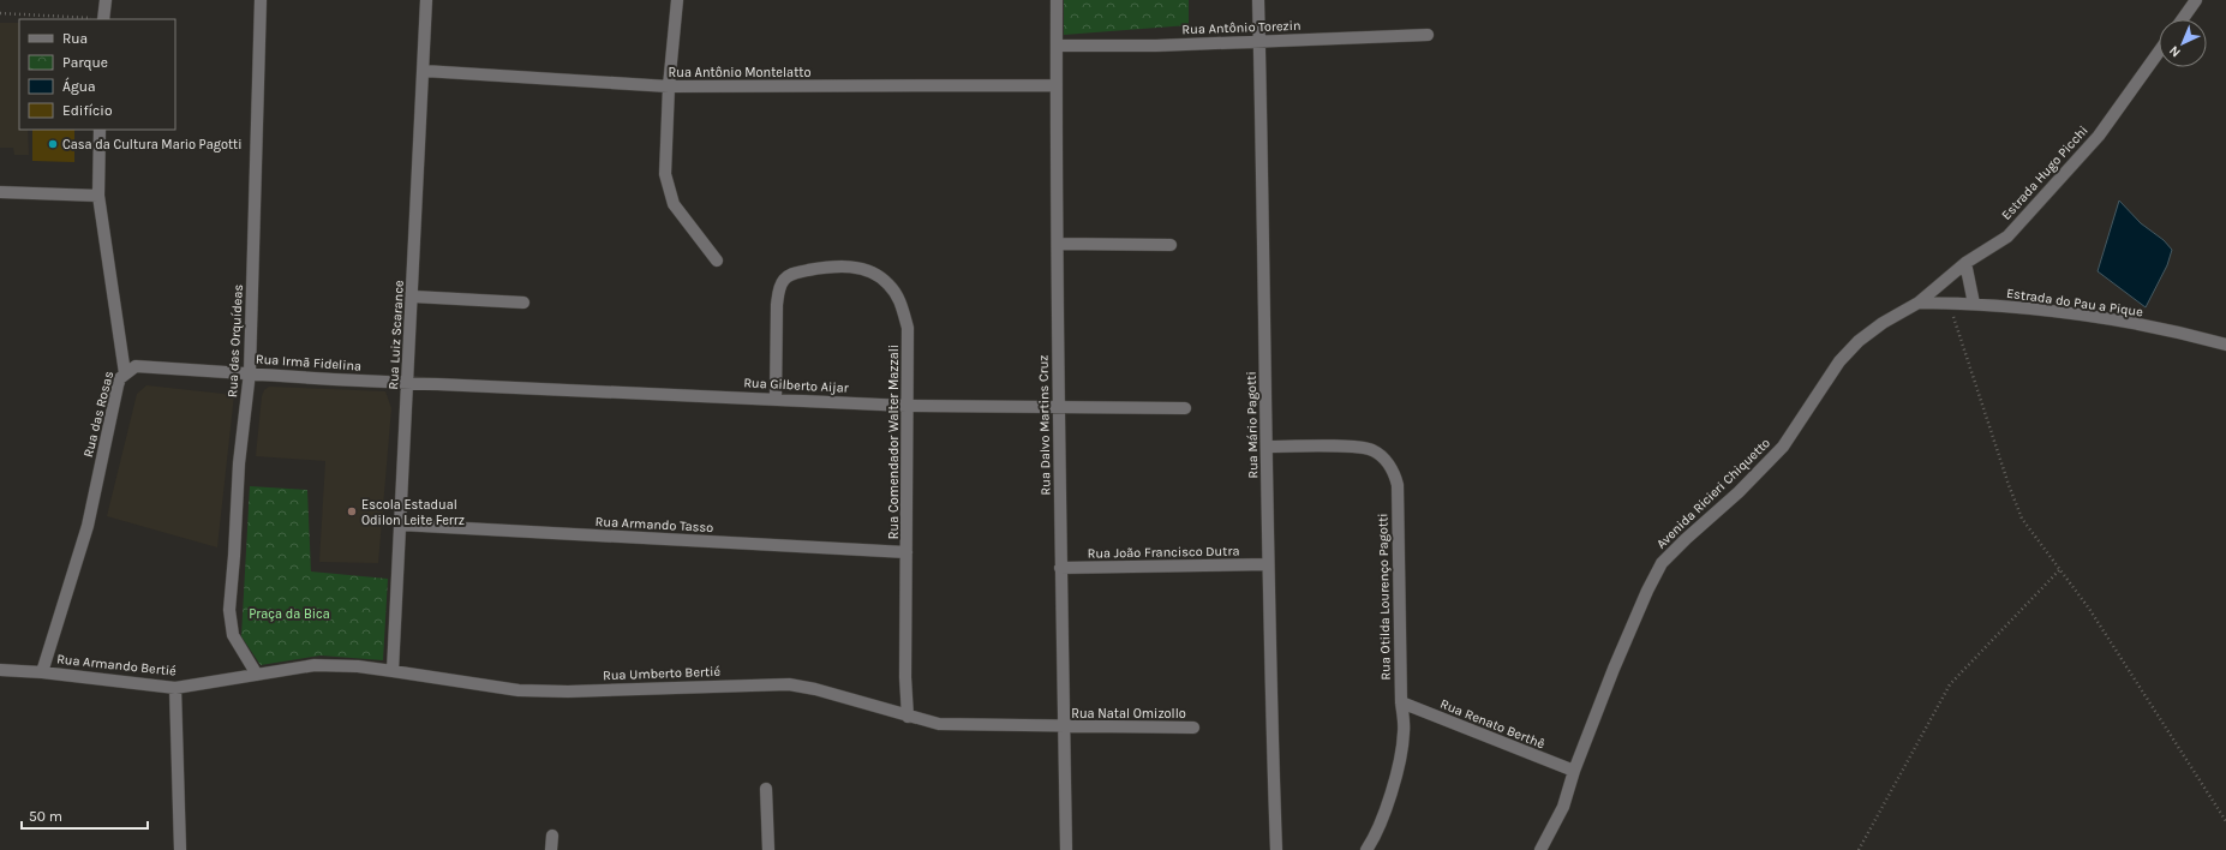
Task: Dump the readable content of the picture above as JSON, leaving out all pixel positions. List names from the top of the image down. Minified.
{"streets":{"street":["Rua Antônio Torezin","Rua Antônio Montelatto","Estrada Hugo Picchi","Estrada do Pau a Pique","Rua Luiz Scarance","Rua das Orquídeas","Rua Irmã Fidelina","Rua Gilberto Aijar","Rua das Rosas","Rua Dalvo Martins Cruz","Rua Mário Pagotti","Rua Comendador Walter Mazzali","Avenida Ricieri Chiquetto","Rua Armando Tasso","Rua João Francisco Dutra","Rua Otilda Lourenço Pagotti","Rua Armando Bertié","Rua Umberto Bertié","Rua Natal Omizollo","Rua Renato Berthê"]},"crossings":[["Rua Antônio Torezin","Rua Dalvo Martins Cruz"],["Rua Antônio Torezin","Rua Mário Pagotti"],["Rua Antônio Montelatto","Rua Luiz Scarance"],["Rua Antônio Montelatto","Rua Dalvo Martins Cruz"],["Estrada Hugo Picchi","Estrada do Pau a Pique"],["Estrada Hugo Picchi","Avenida Ricieri Chiquetto"],["Estrada do Pau a Pique","Avenida Ricieri Chiquetto"],["Rua Luiz Scarance","Rua Irmã Fidelina"],["Rua Luiz Scarance","Rua Gilberto Aijar"],["Rua Luiz Scarance","Rua Armando Tasso"],["Rua Luiz Scarance","Rua Umberto Bertié"],["Rua das Orquídeas","Rua Irmã Fidelina"],["Rua das Orquídeas","Rua Armando Bertié"],["Rua das Orquídeas","Rua Umberto Bertié"],["Rua Irmã Fidelina","Rua Gilberto Aijar"],["Rua Irmã Fidelina","Rua das Rosas"],["Rua Gilberto Aijar","Rua Dalvo Martins Cruz"],["Rua Gilberto Aijar","Rua Comendador Walter Mazzali"],["Rua das Rosas","Rua Armando Bertié"],["Rua Dalvo Martins Cruz","Rua João Francisco Dutra"],["Rua Dalvo Martins Cruz","Rua Umberto Bertié"],["Rua Dalvo Martins Cruz","Rua Natal Omizollo"],["Rua Mário Pagotti","Rua João Francisco Dutra"],["Rua Mário Pagotti","Rua Otilda Lourenço Pagotti"],["Rua Comendador Walter Mazzali","Rua Armando Tasso"],["Rua Comendador Walter Mazzali","Rua Umberto Bertié"],["Avenida Ricieri Chiquetto","Rua Renato Berthê"],["Rua Otilda Lourenço Pagotti","Rua Renato Berthê"],["Rua Armando Bertié","Rua Umberto Bertié"],["Rua Umberto Bertié","Rua Natal Omizollo"]],"parks":["Praça da Bica"],"places":["Casa da Cultura Mario Pagotti","Escola Estadual Odilon Leite Ferrz"],"legend":["Rua","Parque","Água","Edifício"],"scale_bar":"50 m","north":"bottom left"}
